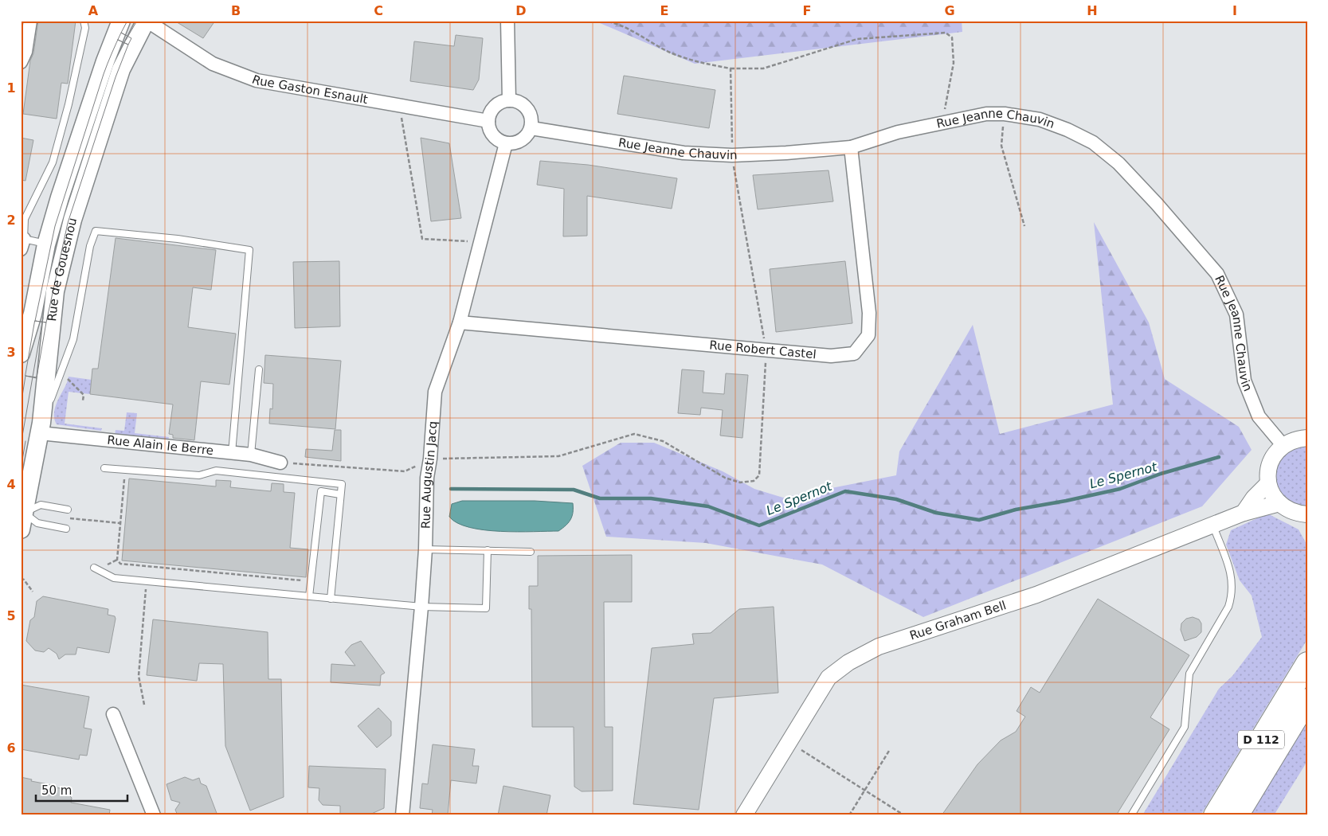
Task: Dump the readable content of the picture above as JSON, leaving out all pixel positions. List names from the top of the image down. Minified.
{"streets":{"highway":["D 112"],"main road":["Rue de Gouesnou"],"street":["Rue Gaston Esnault","Rue Jeanne Chauvin","Rue Robert Castel","Rue Alain le Berre","Rue Augustin Jacq","Rue Graham Bell"]},"crossings":[["Rue Gaston Esnault","Rue Jeanne Chauvin"],["Rue Gaston Esnault","Rue de Gouesnou"],["Rue Gaston Esnault","Rue Augustin Jacq"],["Rue Jeanne Chauvin","Rue Robert Castel"],["Rue Jeanne Chauvin","Rue Augustin Jacq"],["Rue de Gouesnou","Rue Alain le Berre"],["Rue Robert Castel","Rue Augustin Jacq"]],"water":["Le Spernot"],"scale_bar":"50 m","grid":{"columns":["A","B","C","D","E","F","G","H","I"],"rows":["1","2","3","4","5","6"]}}
